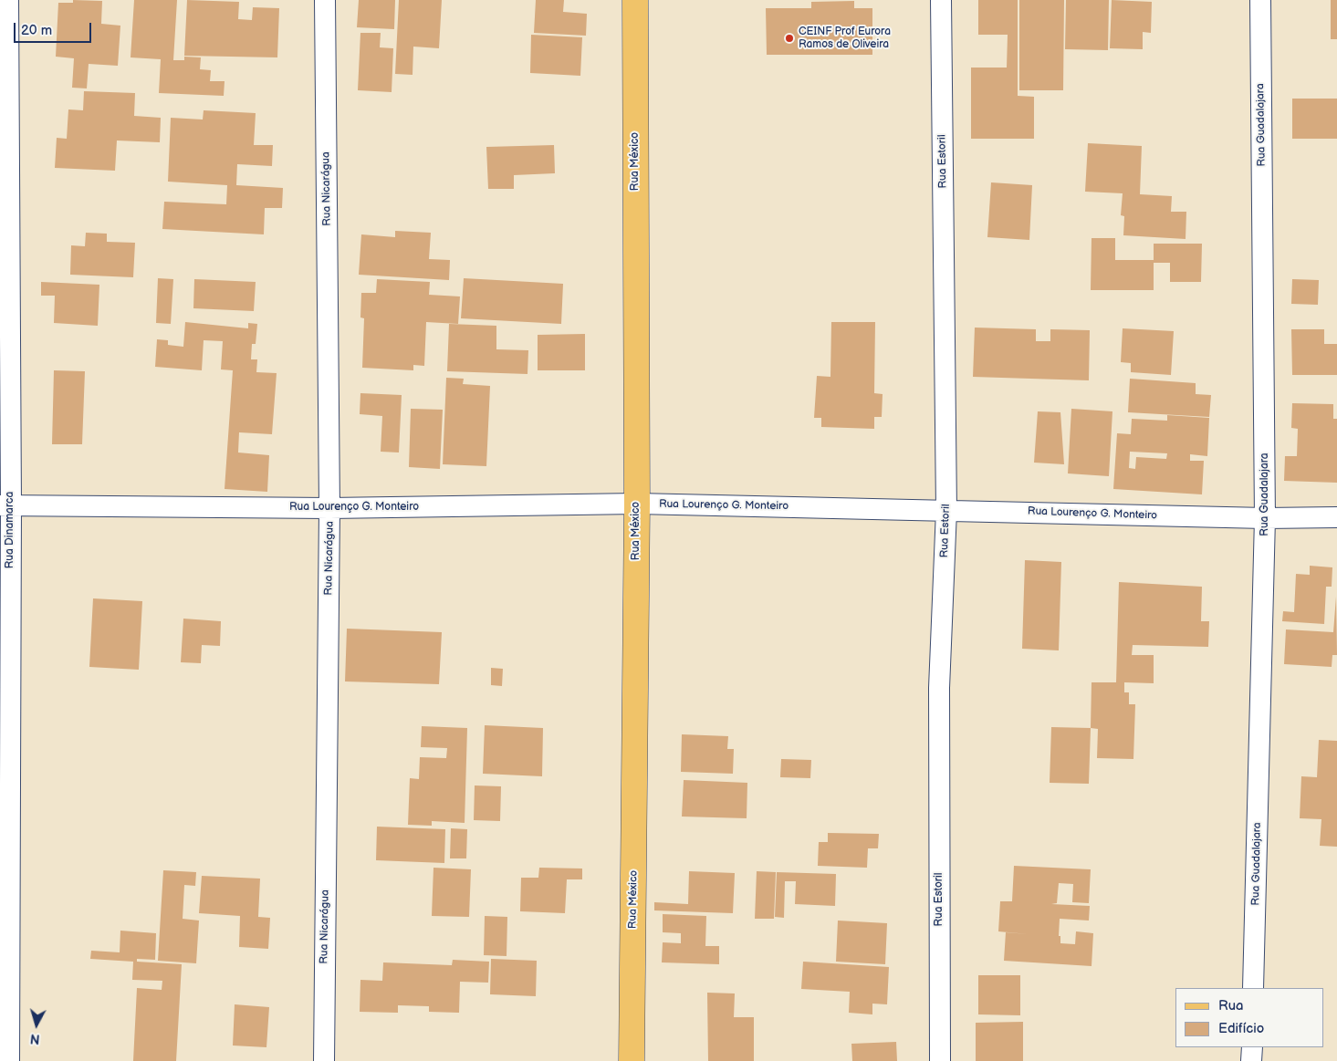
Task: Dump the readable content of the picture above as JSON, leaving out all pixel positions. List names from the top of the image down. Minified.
{"streets":{"main road":["Rua México"],"street":["Rua Guadalajara","Rua Estoril","Rua Nicarágua","Rua Lourenço G. Monteiro","Rua Dinamarca"]},"crossings":[["Rua Guadalajara","Rua Lourenço G. Monteiro"],["Rua México","Rua Lourenço G. Monteiro"],["Rua Estoril","Rua Lourenço G. Monteiro"],["Rua Nicarágua","Rua Lourenço G. Monteiro"],["Rua Lourenço G. Monteiro","Rua Dinamarca"]],"places":["CEINF Prof Eurora Ramos de Oliveira"],"legend":["Rua","Edifício"],"scale_bar":"20 m","north":"bottom"}
